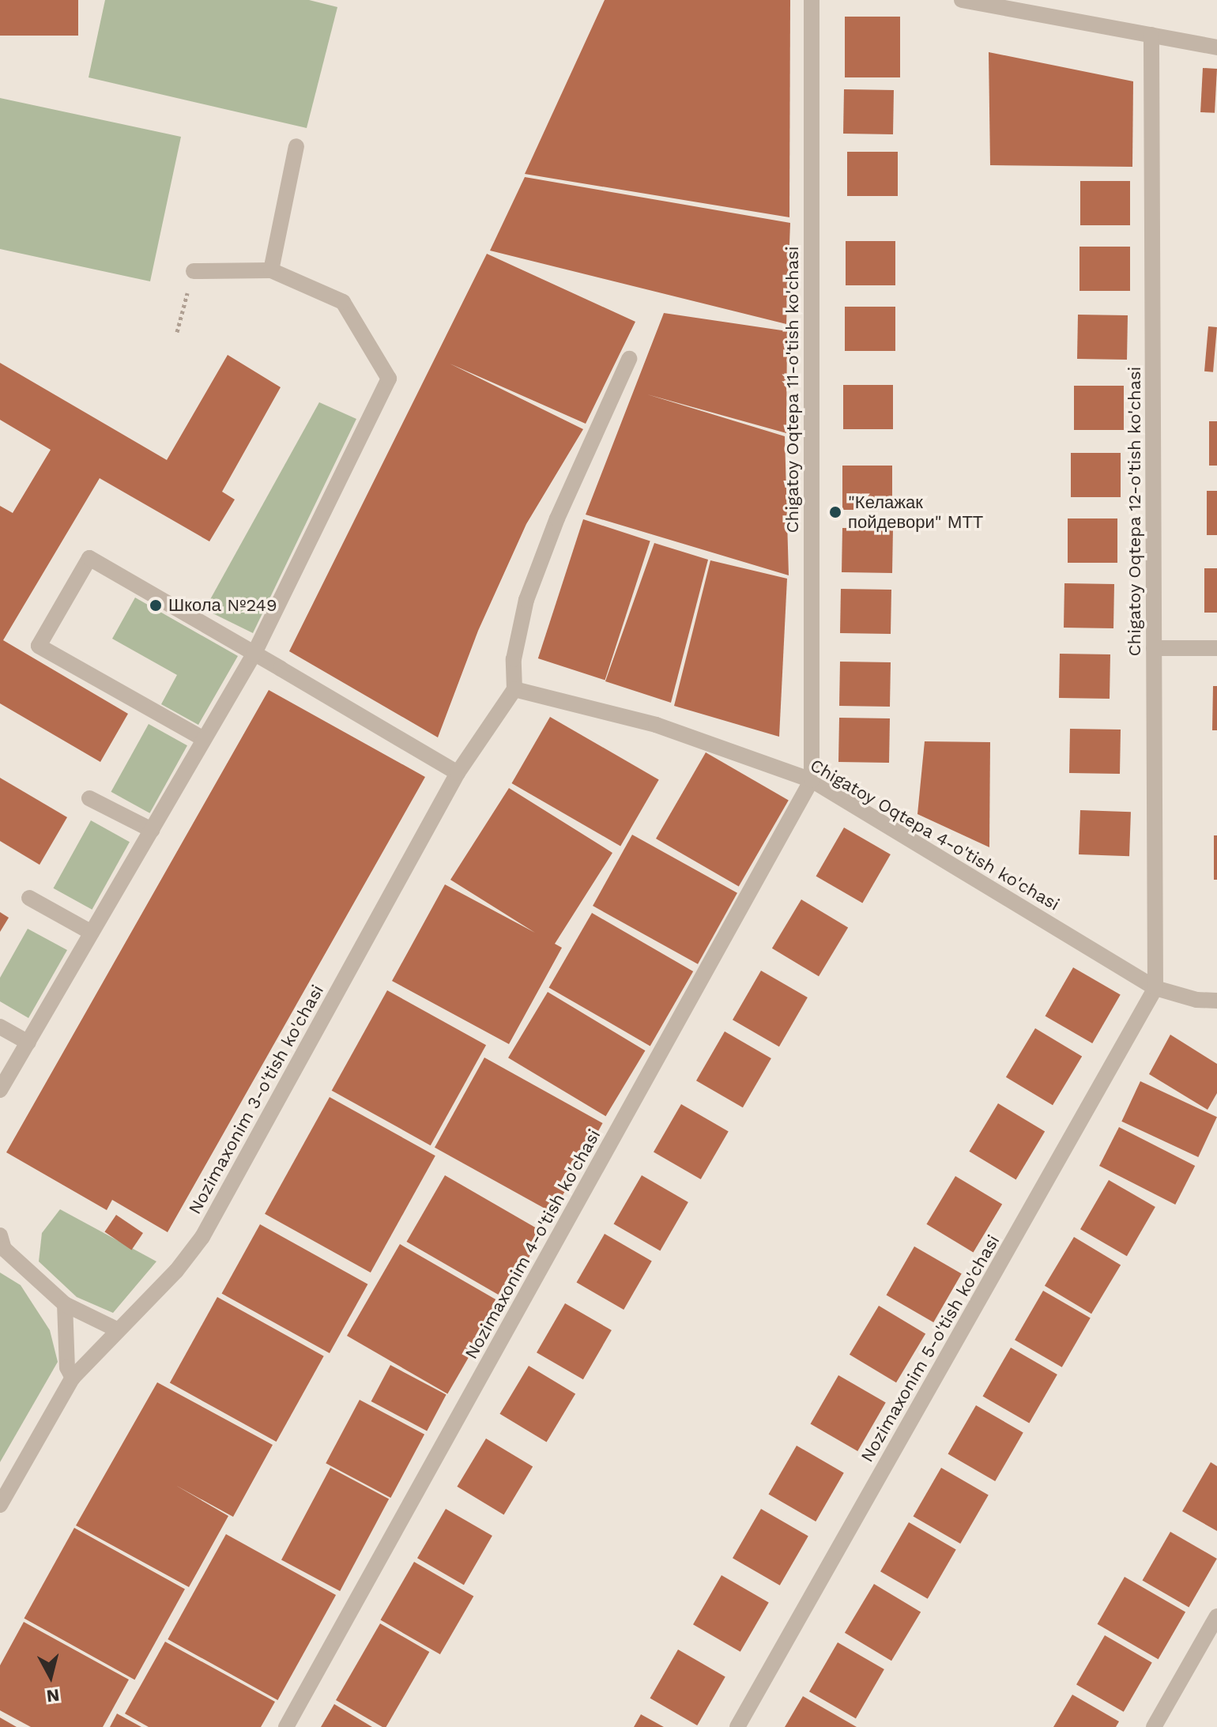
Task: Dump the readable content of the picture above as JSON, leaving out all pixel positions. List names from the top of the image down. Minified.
{"streets":{"street":["Chigatoy Oqtepa 11-o'tish ko'chasi","Chigatoy Oqtepa 12-o'tish ko'chasi","Chigatoy Oqtepa 4-o'tish ko'chasi","Nozimaxonim 3-o'tish ko'chasi","Nozimaxonim 4-o'tish ko'chasi","Nozimaxonim 5-o'tish ko'chasi"]},"crossings":[["Chigatoy Oqtepa 11-o'tish ko'chasi","Chigatoy Oqtepa 4-o'tish ko'chasi"],["Chigatoy Oqtepa 11-o'tish ko'chasi","Nozimaxonim 4-o'tish ko'chasi"],["Chigatoy Oqtepa 12-o'tish ko'chasi","Chigatoy Oqtepa 4-o'tish ko'chasi"],["Chigatoy Oqtepa 12-o'tish ko'chasi","Nozimaxonim 5-o'tish ko'chasi"],["Chigatoy Oqtepa 4-o'tish ko'chasi","Nozimaxonim 3-o'tish ko'chasi"],["Chigatoy Oqtepa 4-o'tish ko'chasi","Nozimaxonim 4-o'tish ko'chasi"],["Chigatoy Oqtepa 4-o'tish ko'chasi","Nozimaxonim 5-o'tish ko'chasi"]],"places":["\"Келажак пойдевори\" МТТ","Школа №249"],"north":"bottom"}
